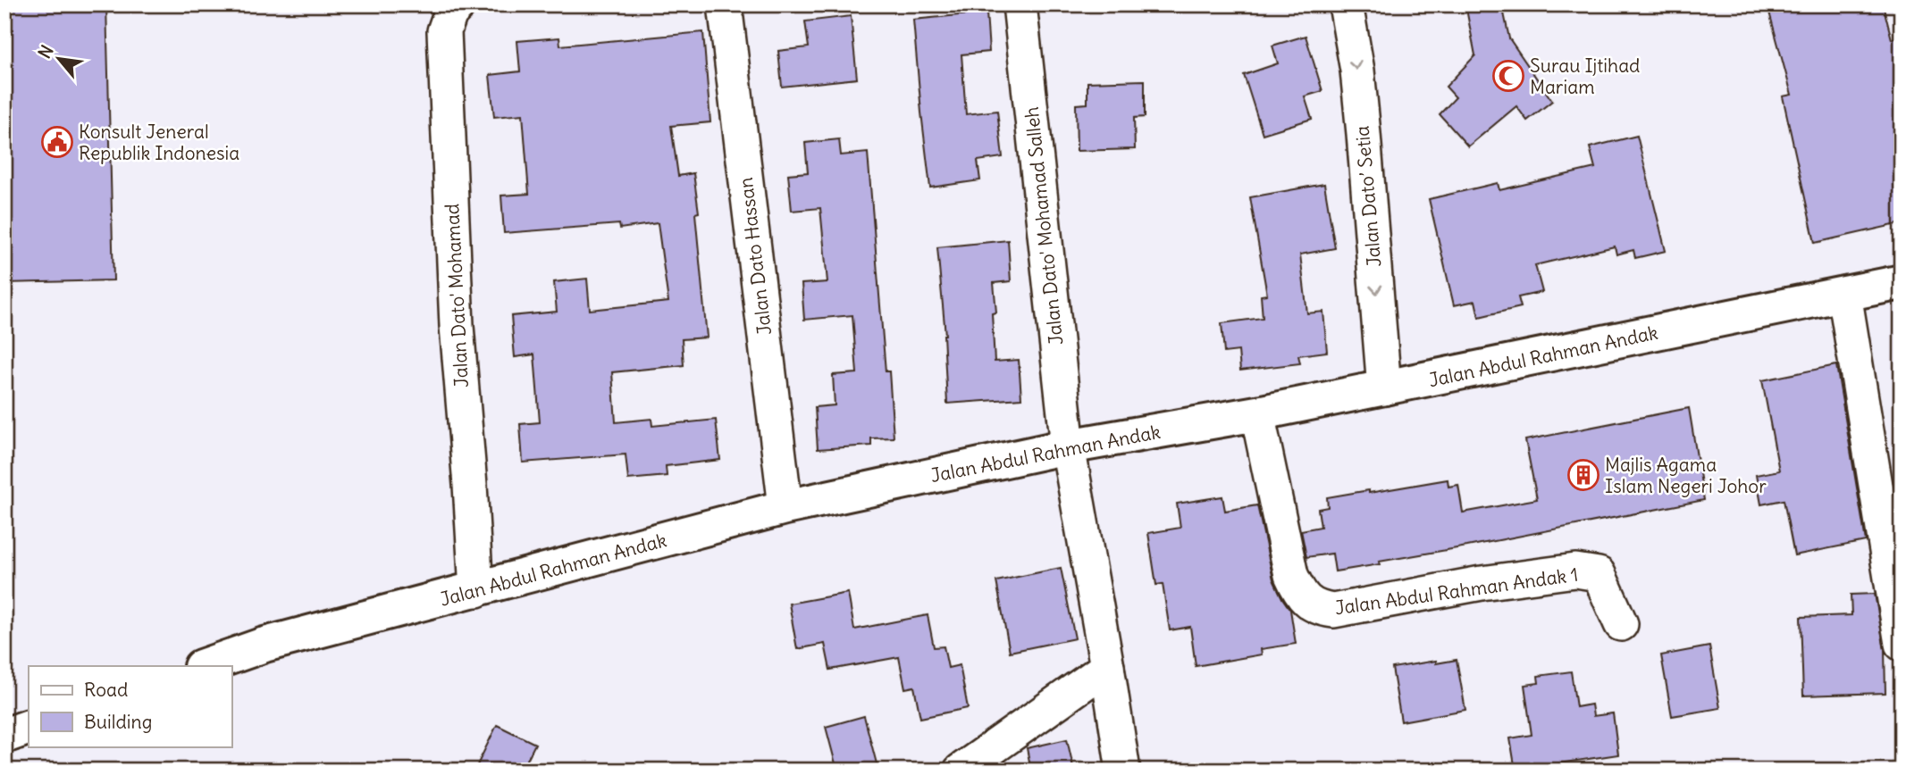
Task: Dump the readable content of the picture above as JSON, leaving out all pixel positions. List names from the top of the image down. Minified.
{"streets":{"street":["Jalan Dato’ Setia","Jalan Dato' Mohamad Salleh","Jalan Dato Hassan","Jalan Dato' Mohamad","Jalan Abdul Rahman Andak","Jalan Abdul Rahman Andak 1"]},"crossings":[["Jalan Dato’ Setia","Jalan Abdul Rahman Andak"],["Jalan Dato' Mohamad Salleh","Jalan Abdul Rahman Andak"],["Jalan Dato Hassan","Jalan Abdul Rahman Andak"],["Jalan Dato' Mohamad","Jalan Abdul Rahman Andak"],["Jalan Abdul Rahman Andak","Jalan Abdul Rahman Andak 1"]],"one_way":["Jalan Dato’ Setia"],"places":{"mosque":["Surau Ijtihad Mariam"],"public building":["Konsult Jeneral Republik Indonesia"],"building":["Majlis Agama Islam Negeri Johor"]},"legend":["Road","Building"],"north":"top left"}
